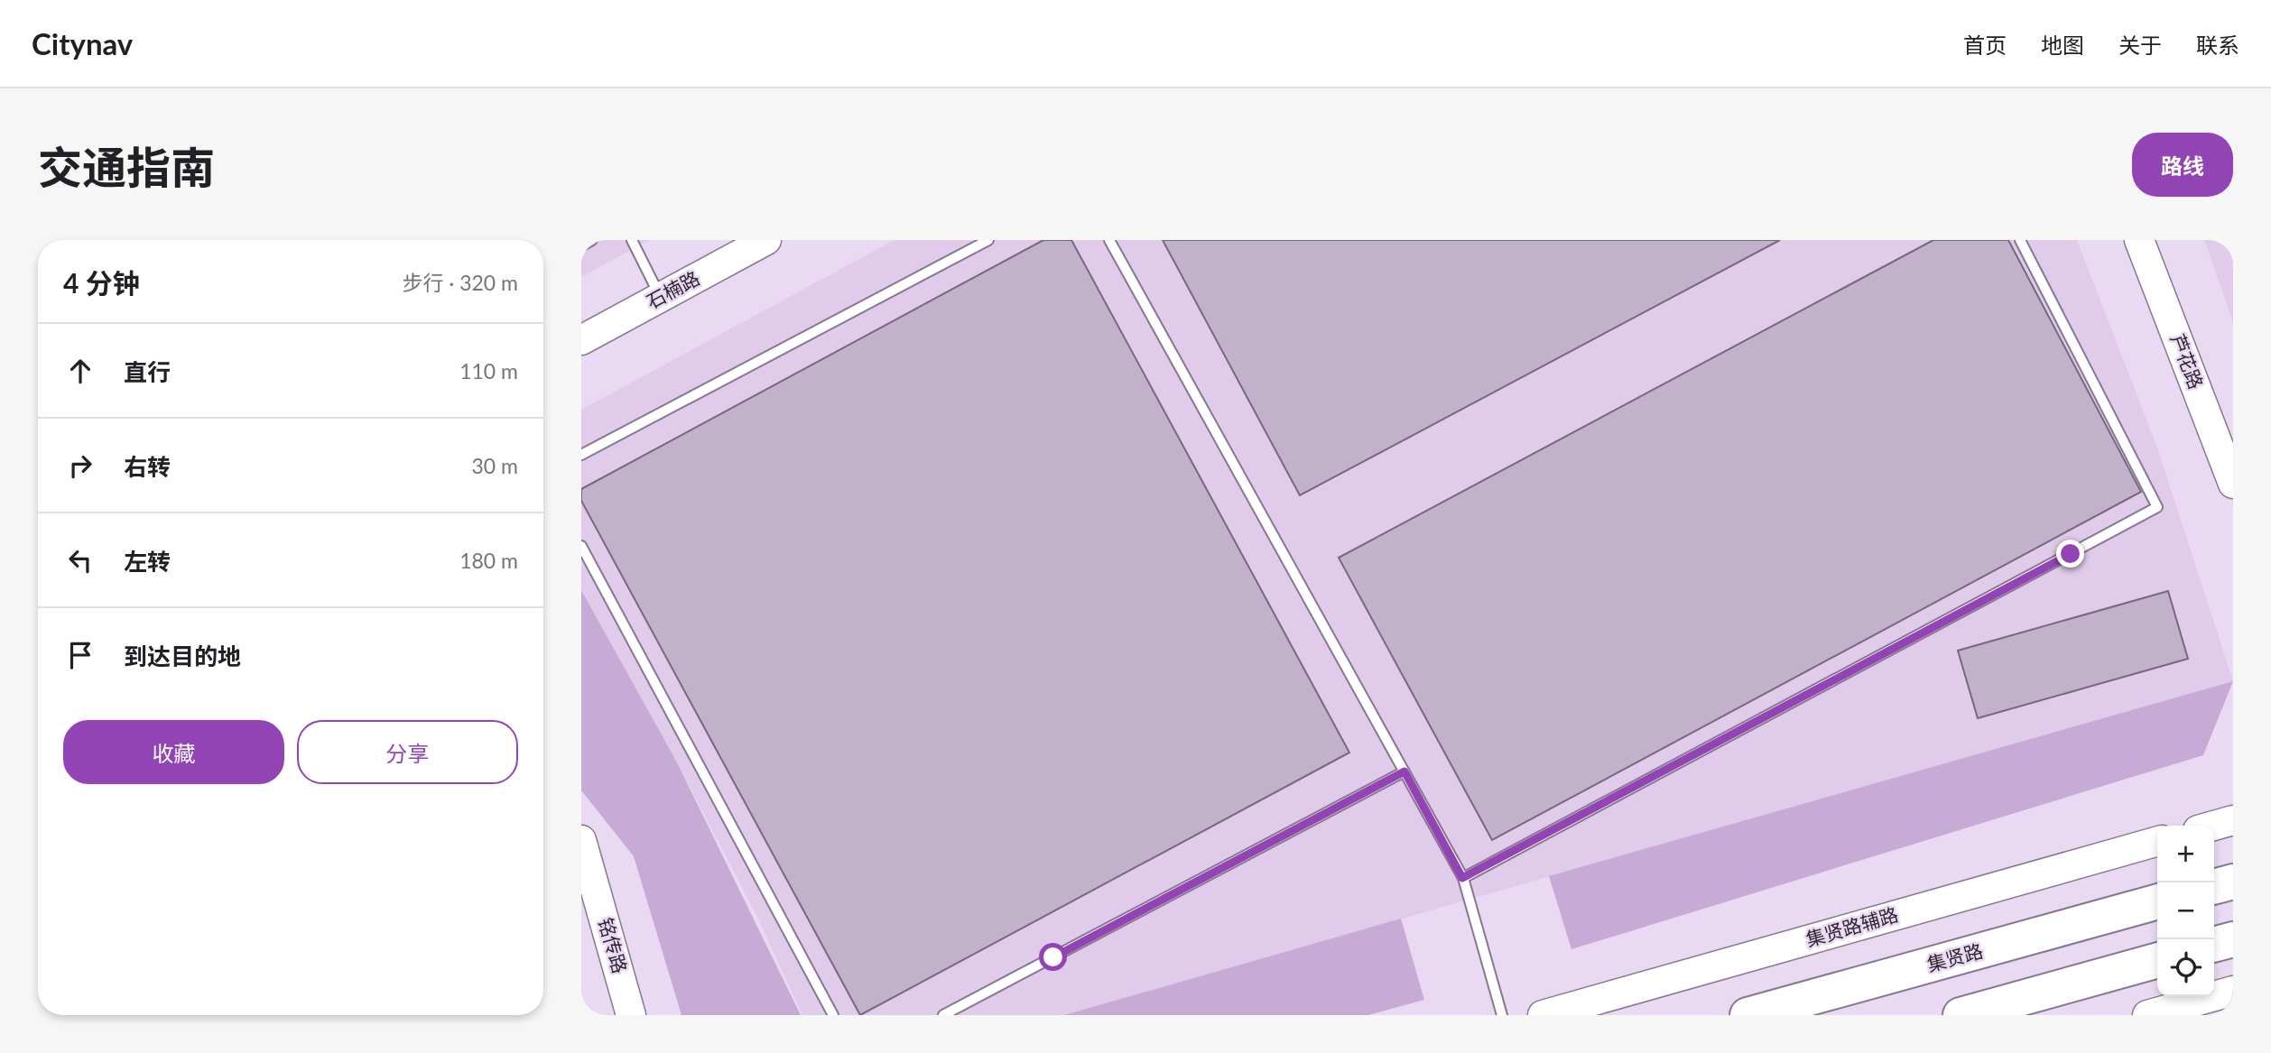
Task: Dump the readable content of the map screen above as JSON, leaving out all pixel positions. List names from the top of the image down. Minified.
{"streets":{"highway":["集贤路"],"street":["石楠路","芦花路","集贤路辅路","铭传路"]},"page":{"header":"Citynav","nav":["首页","地图","关于","联系"],"title":"交通指南","buttons":["路线",["收藏","分享"]],"heading":["4 分钟","步行 · 320 m"],"list":[["直行","110 m"],["右转","30 m"],["左转","180 m"],"到达目的地"],"map_buttons":["+","−"]}}
